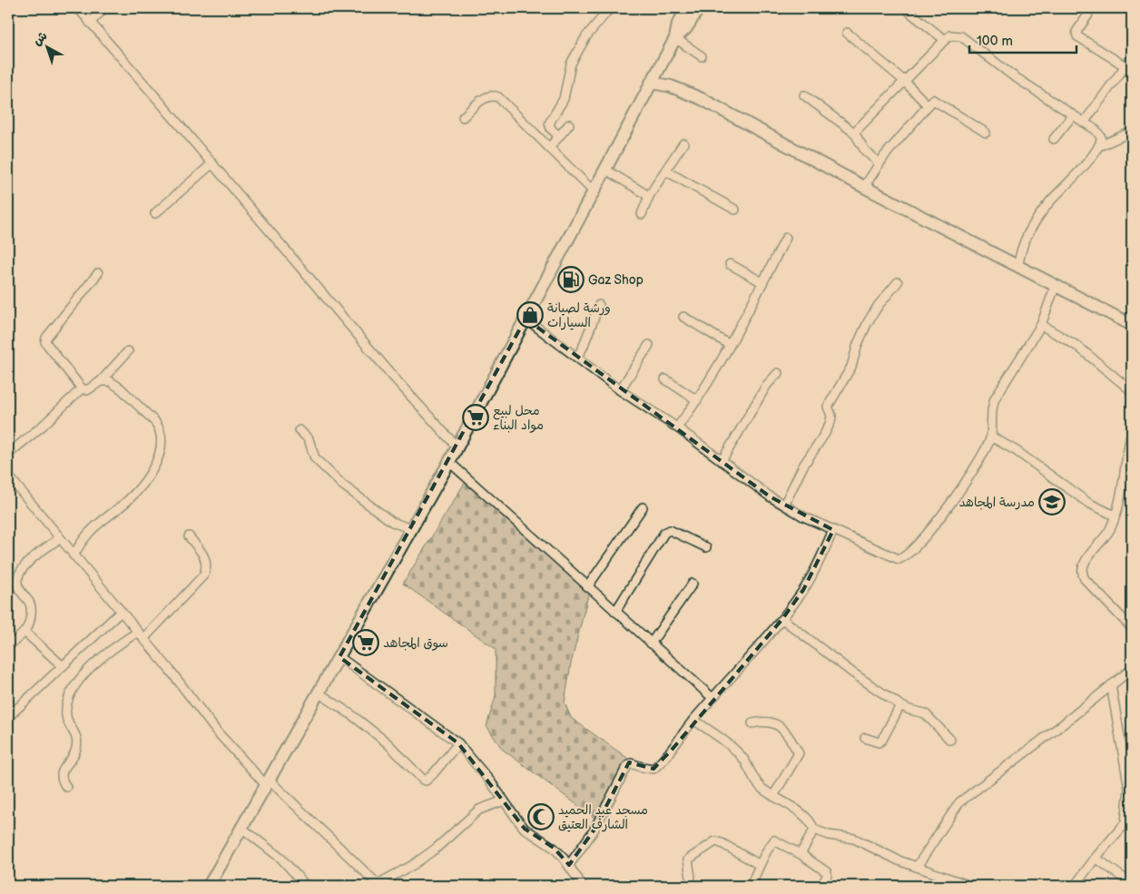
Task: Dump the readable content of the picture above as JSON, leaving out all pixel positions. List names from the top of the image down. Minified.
{"places":{"fuel station":["Gaz Shop"],"shop":["ورشة لصيانة السيارات"],"supermarket":["محل لبيع مواد البناء","سوق المجاهد"],"school or university":["مدرسة المجاهد"],"mosque":["مسجد عبد الحميد الشارف العتيق"]},"scale_bar":"100 m","north":"top left"}
